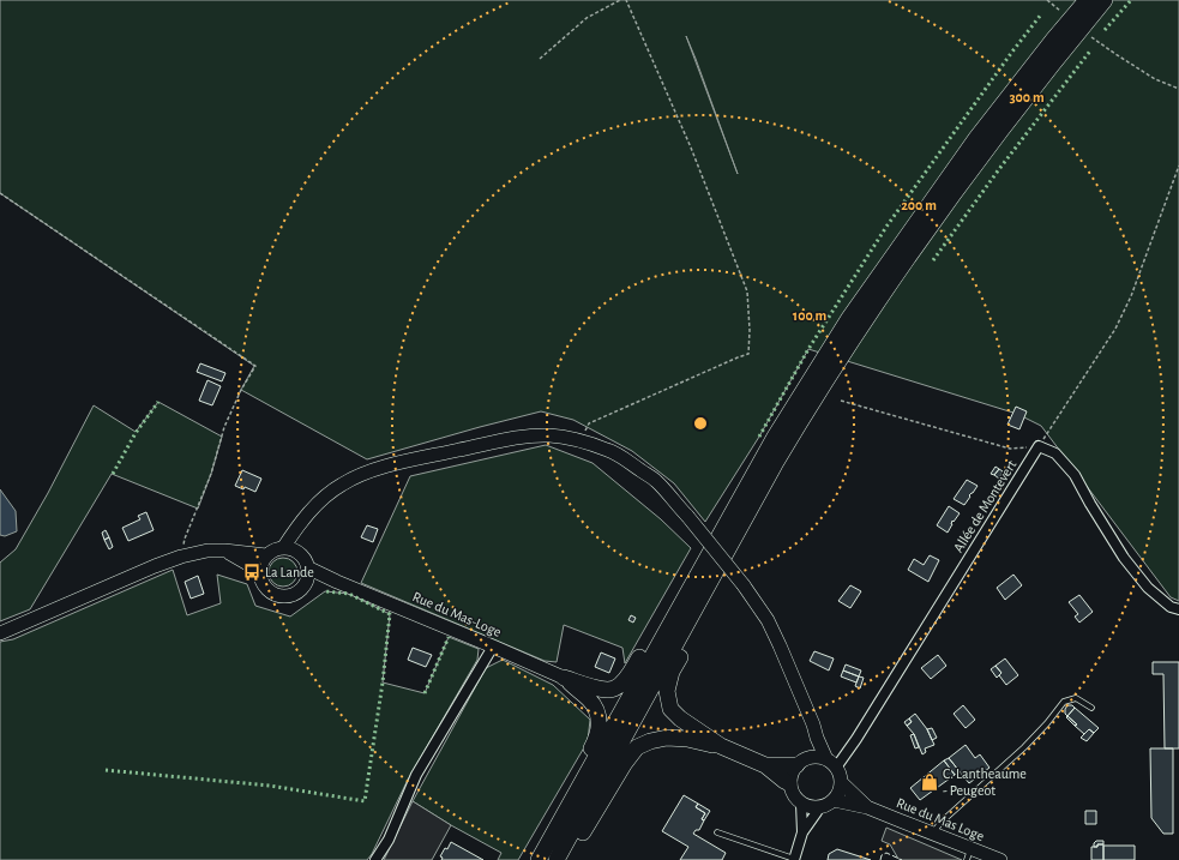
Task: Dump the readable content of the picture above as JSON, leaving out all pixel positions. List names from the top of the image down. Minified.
{"streets":{"main road":["Rue du Mas-Loge","Rue du Mas Loge"],"street":["Allée de Montevert"]},"crossings":[["Allée de Montevert","Rue du Mas Loge"]],"places":{"bus stop":["La Lande"],"shop":["C. Lantheaume - Peugeot"]},"rings":["300 m","200 m","100 m"]}
